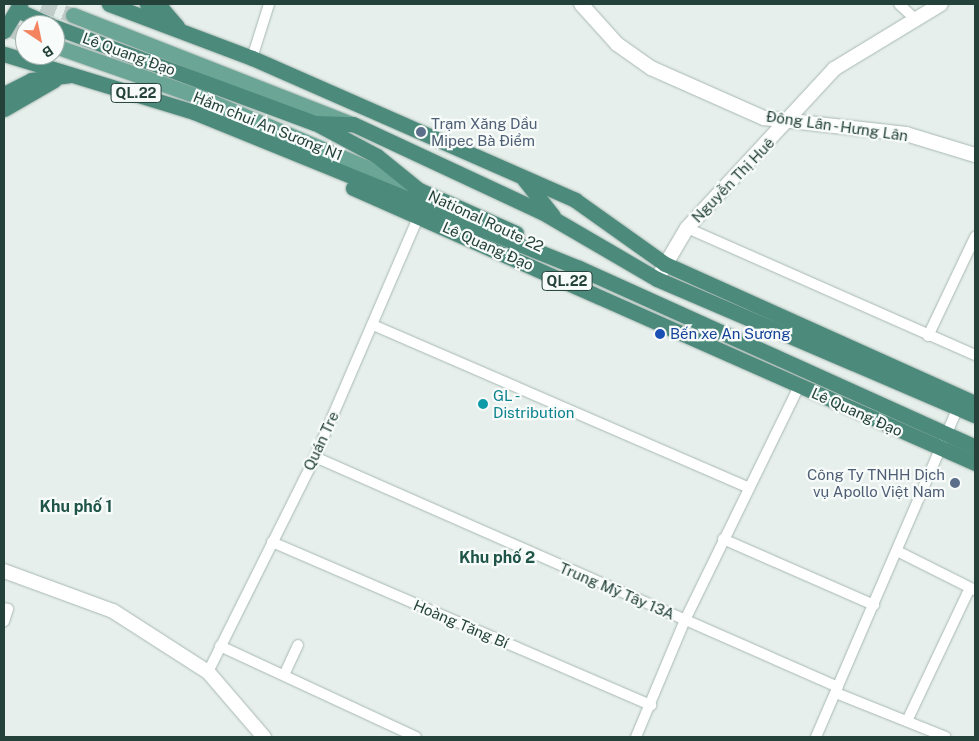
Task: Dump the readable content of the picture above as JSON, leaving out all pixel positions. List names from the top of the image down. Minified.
{"streets":{"highway":["Lê Quang Đạo","QL.22","National Route 22"],"main road":["Hầm chui An Sương N1"],"street":["Đông Lân - Hưng Lân","Nguyễn Thị Huê","Quán Tre","Trung Mỹ Tây 13A","Hoàng Tăng Bí"]},"crossings":[["Lê Quang Đạo","Hầm chui An Sương N1"],["Lê Quang Đạo","Nguyễn Thị Huê"],["Lê Quang Đạo","National Route 22"],["Lê Quang Đạo","Quán Tre"],["Hầm chui An Sương N1","National Route 22"],["Đông Lân - Hưng Lân","Nguyễn Thị Huê"],["Quán Tre","Trung Mỹ Tây 13A"],["Quán Tre","Hoàng Tăng Bí"]],"districts":["Khu phố 1","Khu phố 2"],"places":["Trạm Xăng Dầu Mipec Bà Điểm","Bến xe An Sương","GL - Distribution","Công Ty TNHH Dịch vụ Apollo Việt Nam"],"north":"bottom right"}
